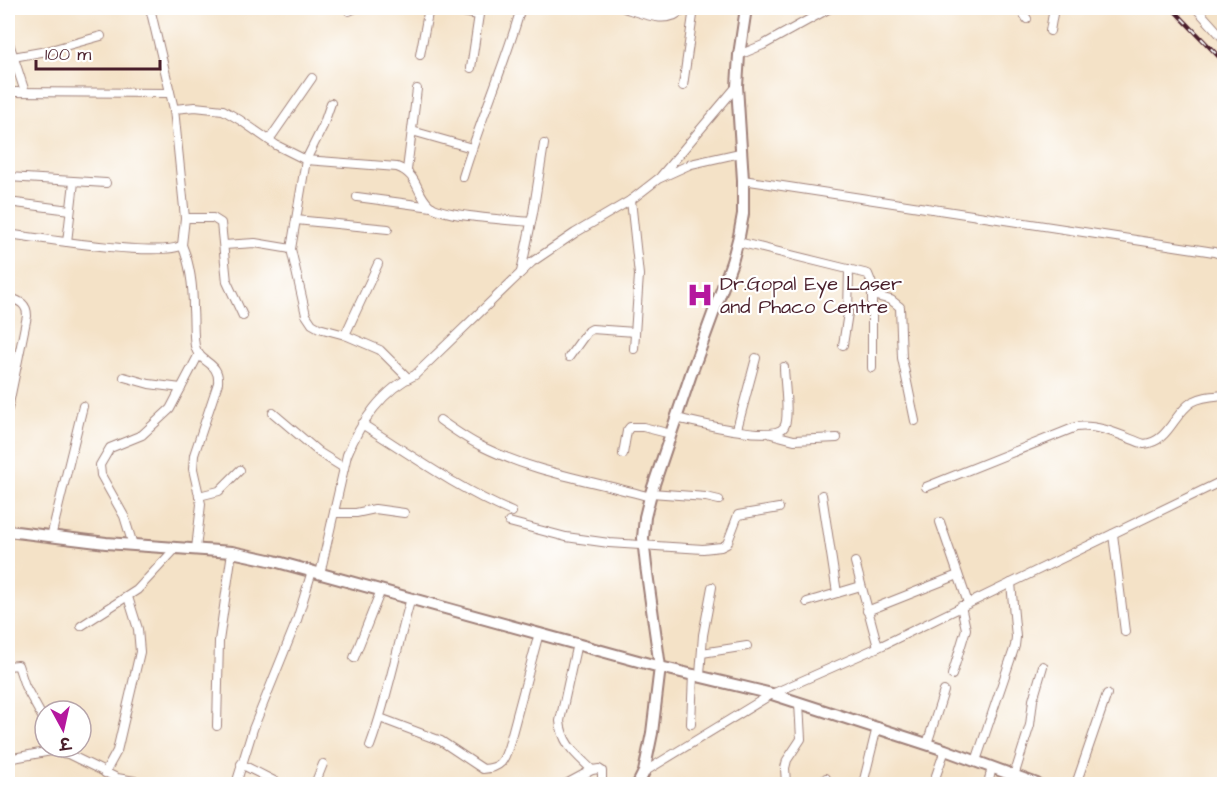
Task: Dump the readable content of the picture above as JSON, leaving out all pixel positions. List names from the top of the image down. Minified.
{"places":{"hospital":["Dr.Gopal Eye Laser and Phaco Centre"]},"scale_bar":"100 m","north":"bottom"}
